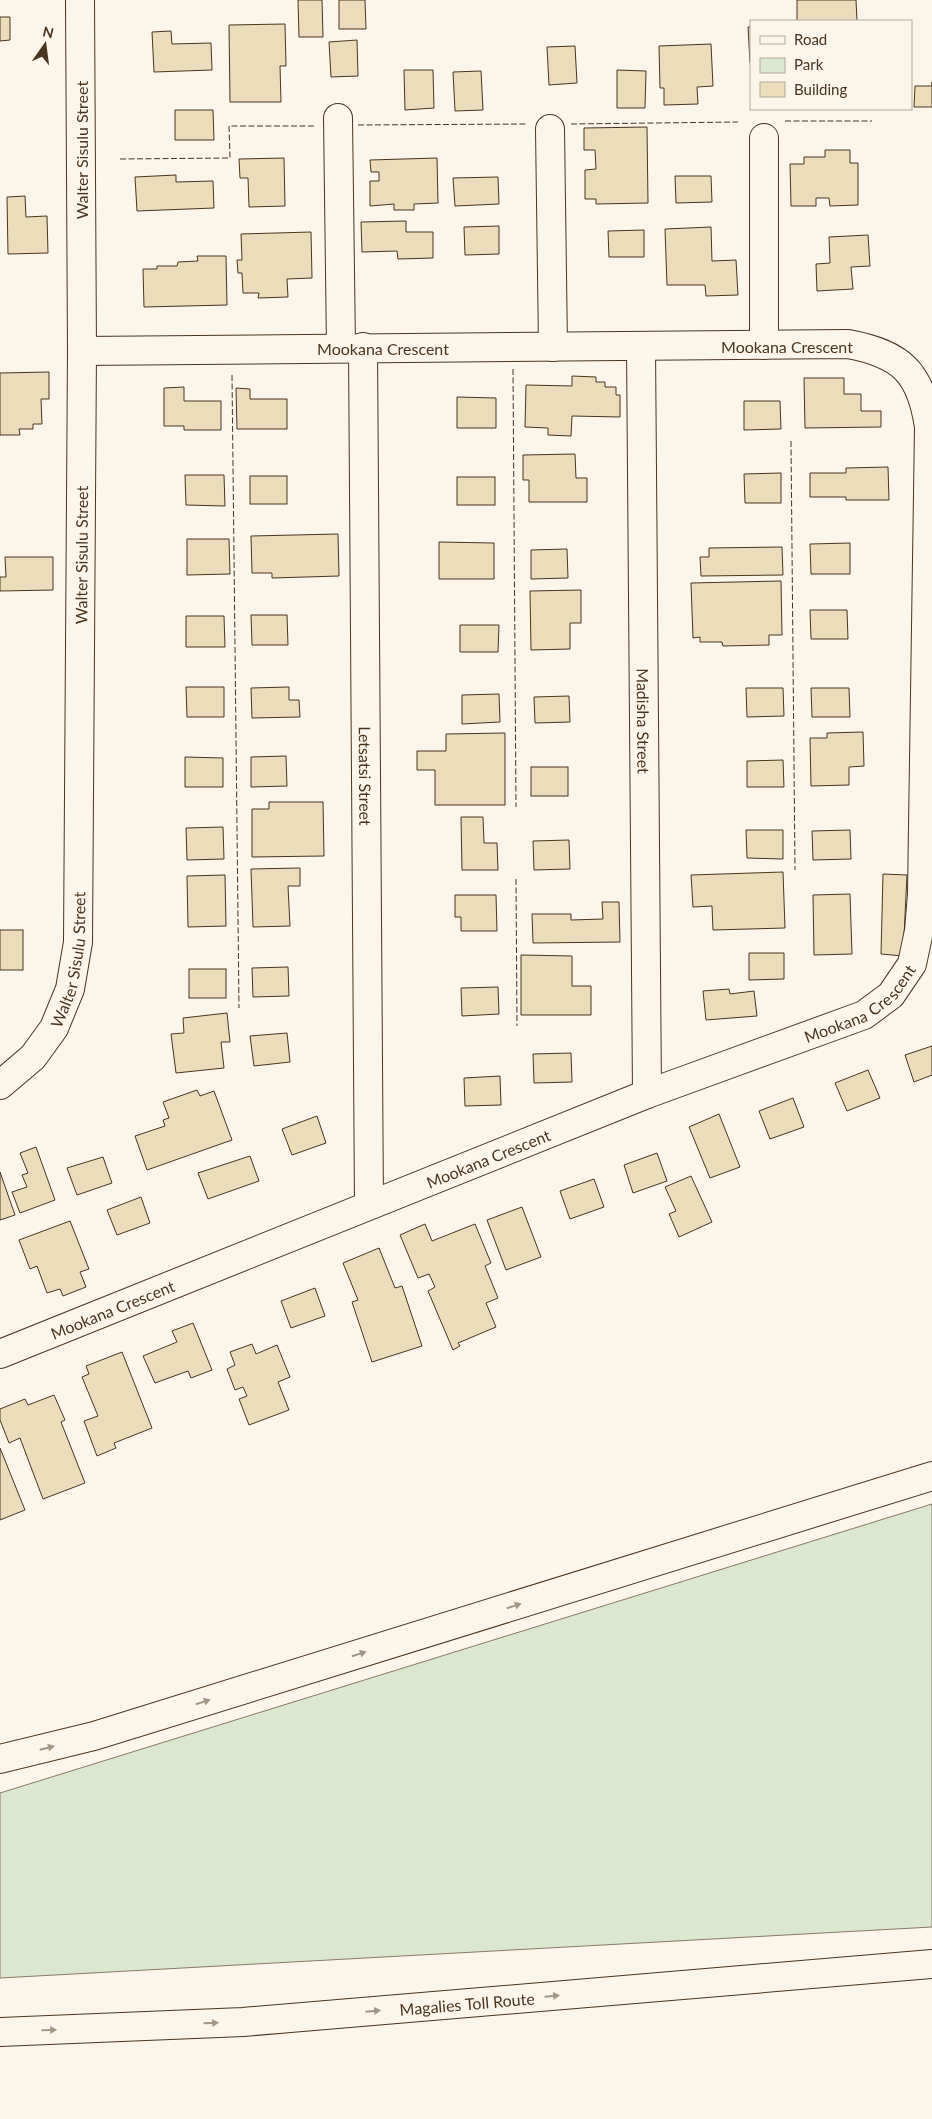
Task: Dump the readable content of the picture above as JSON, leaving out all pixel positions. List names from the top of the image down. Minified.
{"streets":{"main road":["Walter Sisulu Street","Mookana Crescent","Madisha Street","Letsatsi Street","Magalies Toll Route"]},"crossings":[["Walter Sisulu Street","Mookana Crescent"],["Mookana Crescent","Madisha Street"],["Mookana Crescent","Letsatsi Street"]],"one_way":["Magalies Toll Route"],"legend":["Road","Park","Building"],"north":"top"}
